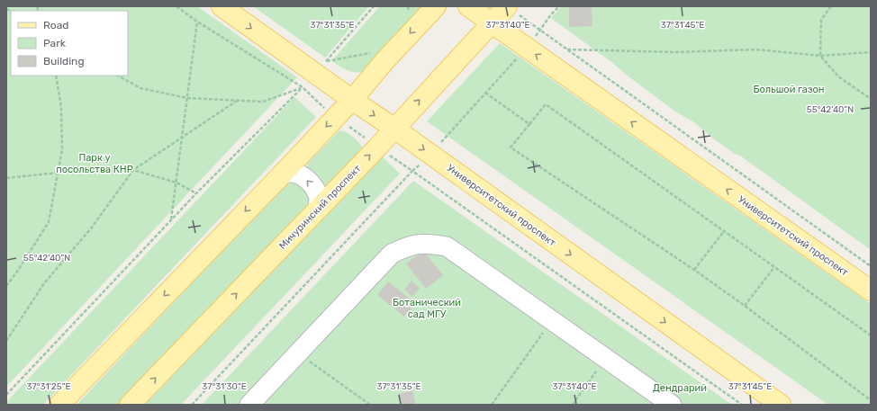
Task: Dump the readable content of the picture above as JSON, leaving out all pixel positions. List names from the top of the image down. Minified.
{"streets":{"main road":["Университетский проспект","Мичуринский проспект"]},"crossings":[["Университетский проспект","Мичуринский проспект"]],"parks":["Большой газон","Парк у посольства КНР","Ботанический сад МГУ","Дендрарий"],"legend":["Road","Park","Building"],"coordinates":["37°31'35\"E","37°31'40\"E","37°31'45\"E","55°42'40\"N","37°31'25\"E","37°31'30\"E"]}
